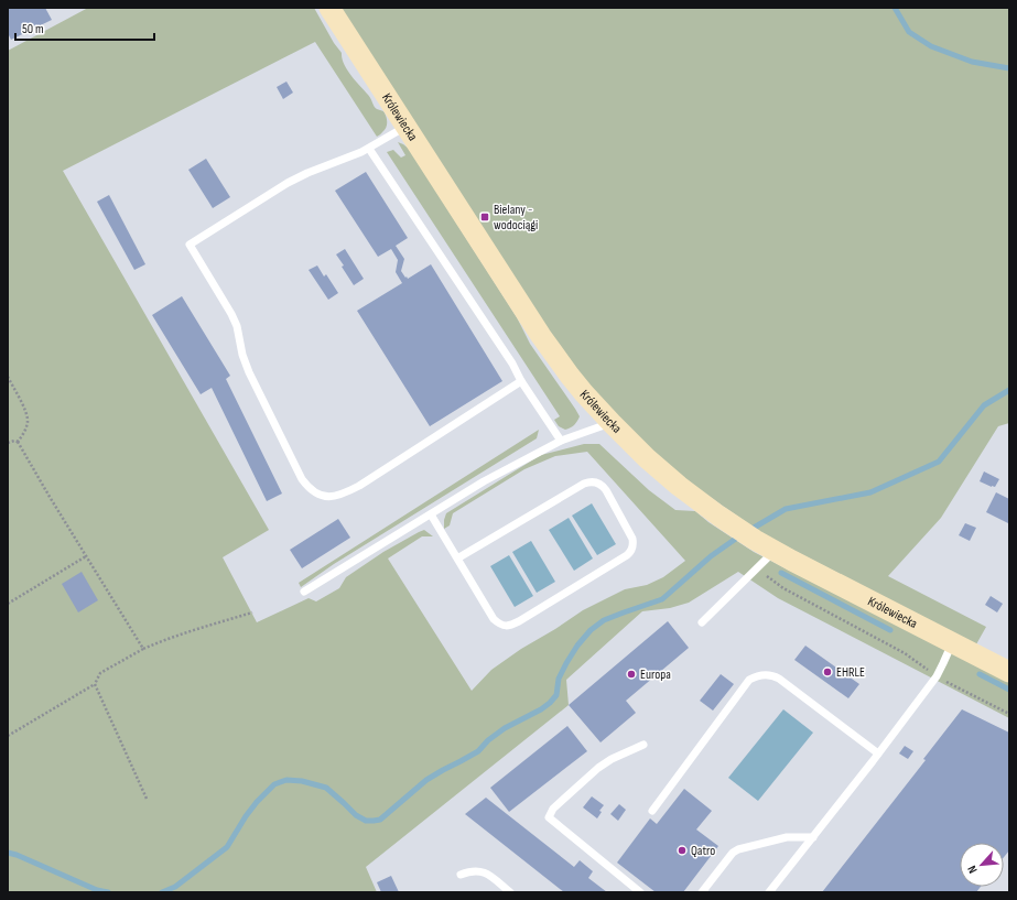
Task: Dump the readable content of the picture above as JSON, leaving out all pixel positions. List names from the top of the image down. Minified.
{"streets":{"main road":["Królewiecka"]},"places":{"transit":["Bielany - wodociągi"],"other":["EHRLE","Europa","Qatro"]},"scale_bar":"50 m","north":"bottom left"}
